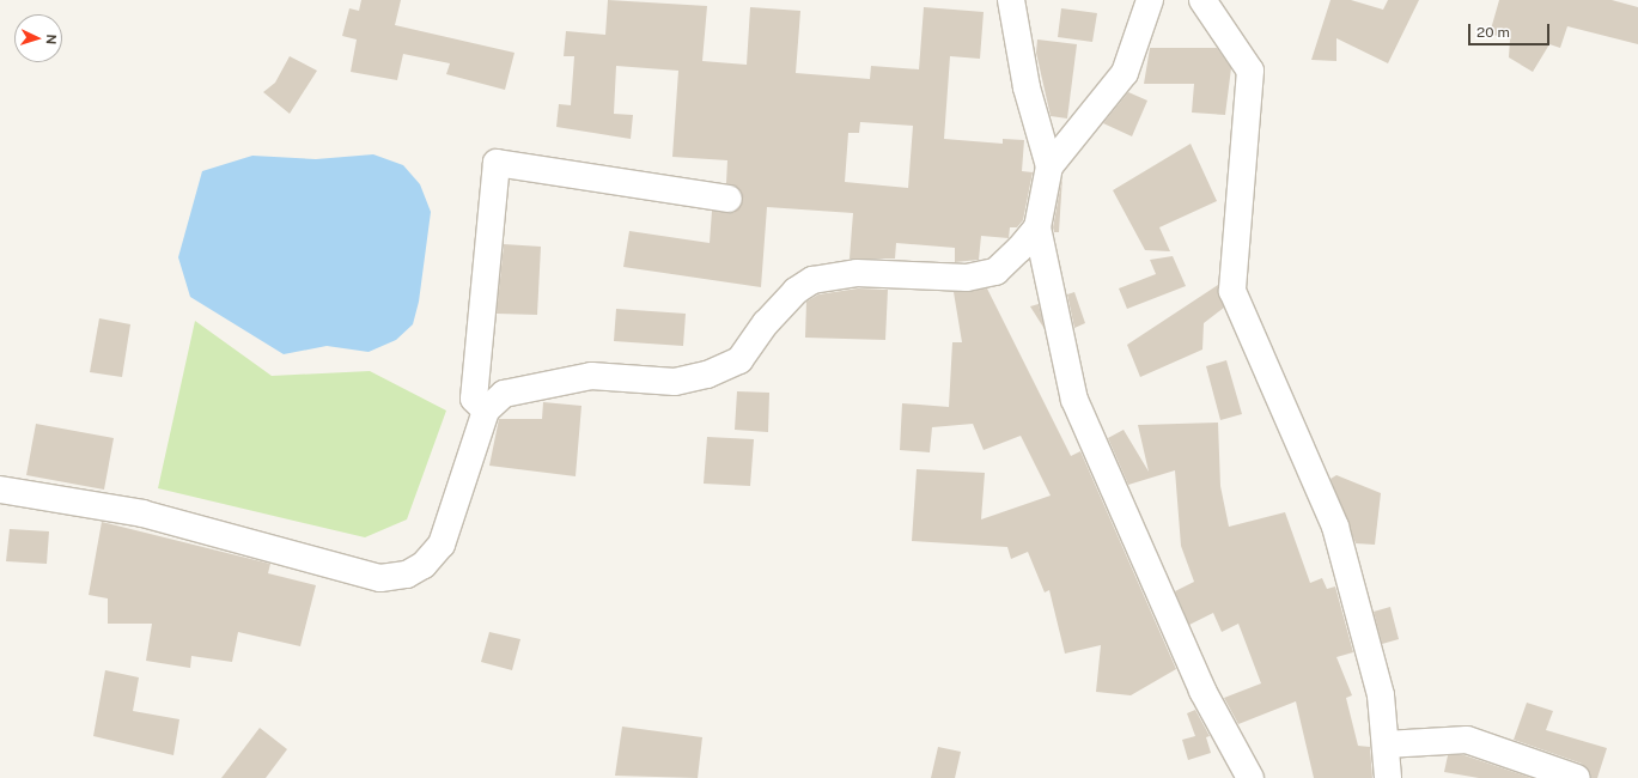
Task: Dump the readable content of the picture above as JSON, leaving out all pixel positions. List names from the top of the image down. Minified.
{"scale_bar":"20 m","north":"right"}
